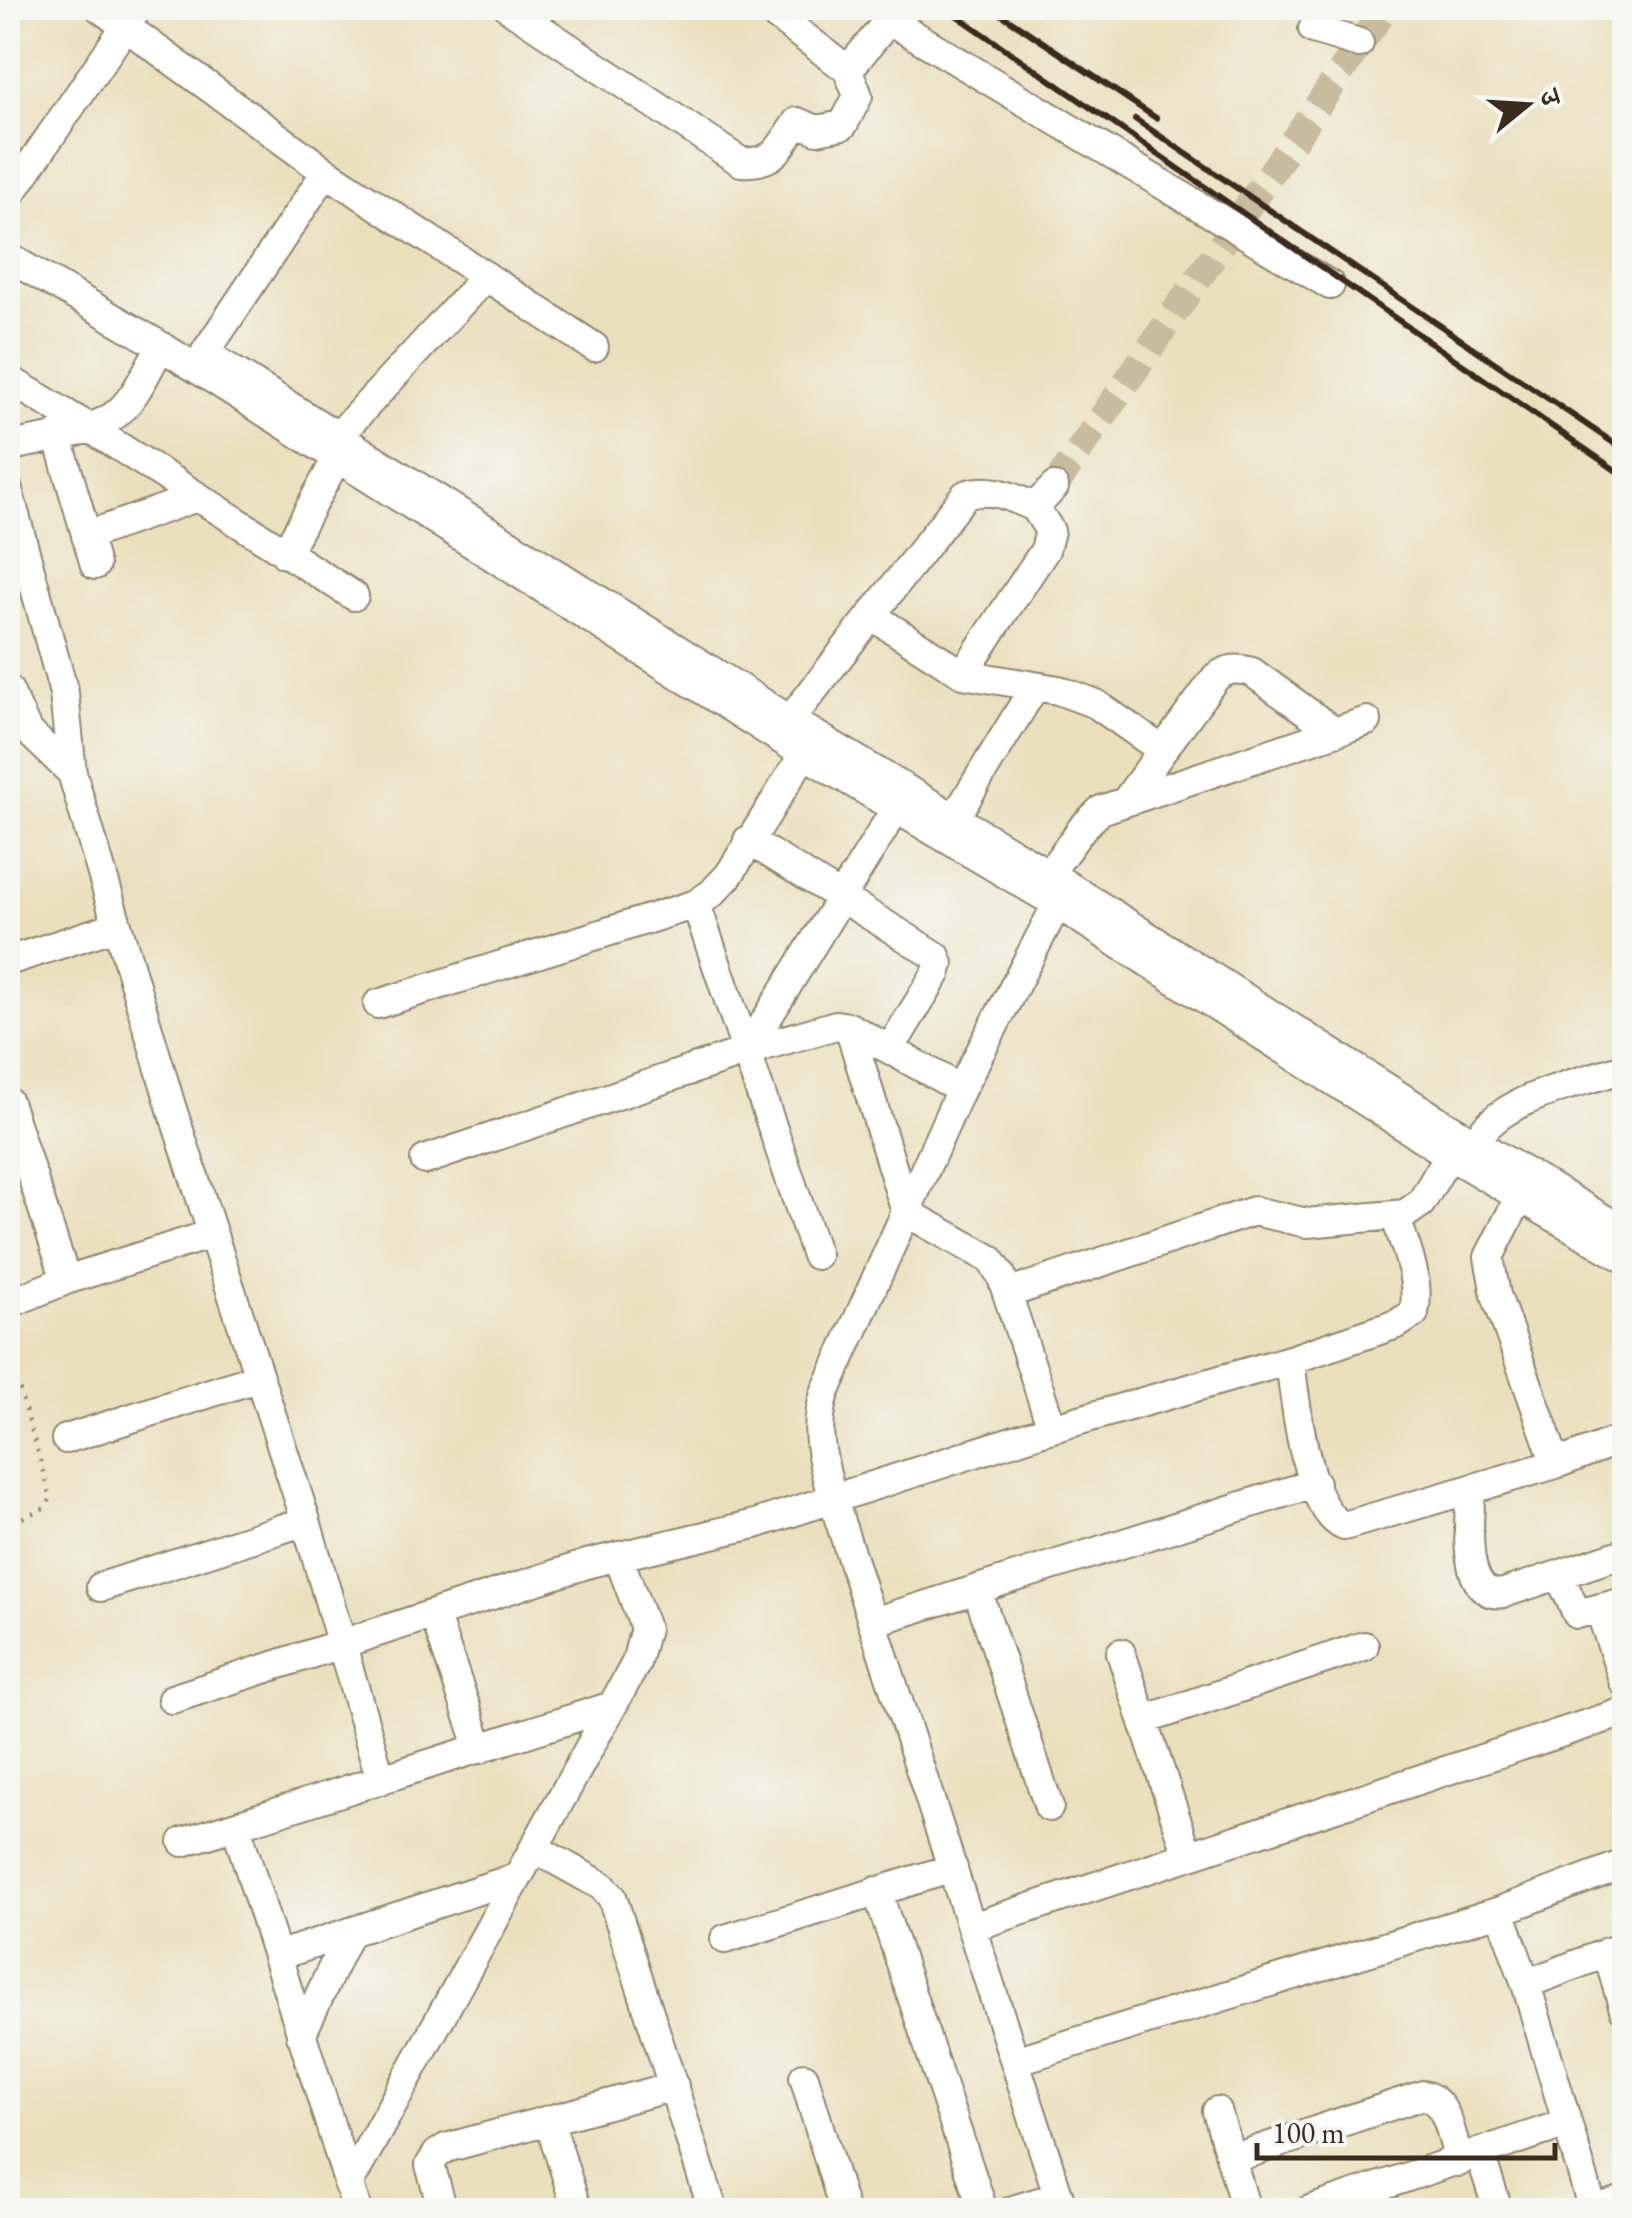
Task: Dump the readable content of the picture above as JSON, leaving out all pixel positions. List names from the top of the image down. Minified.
{"scale_bar":"100 m","north":"right"}
